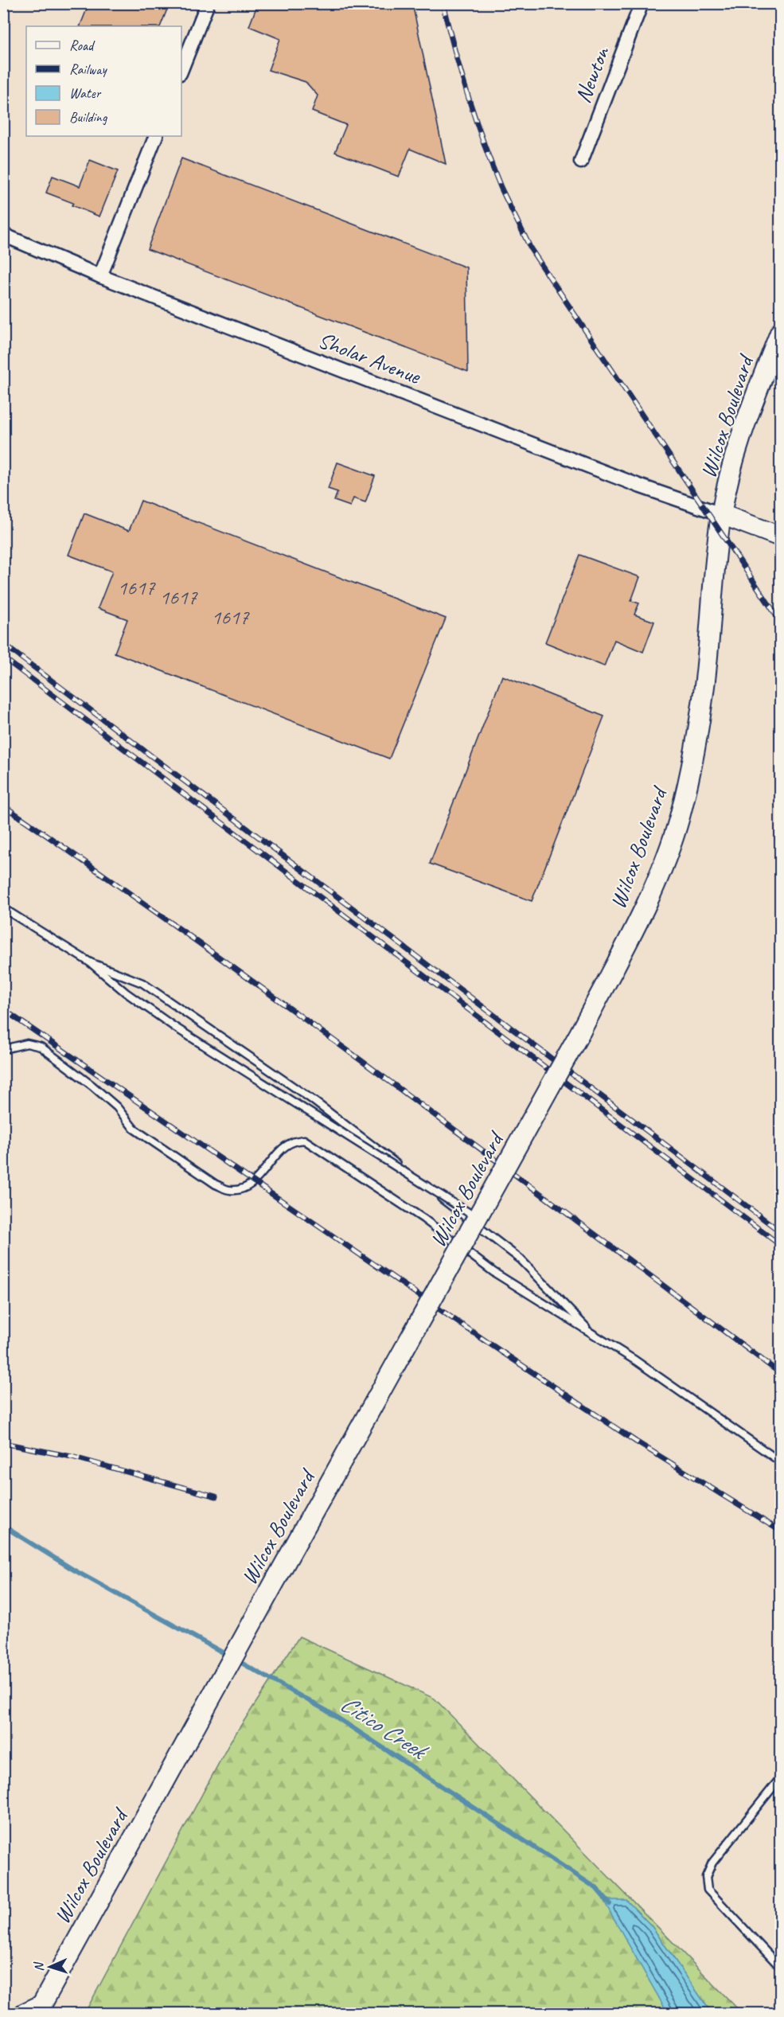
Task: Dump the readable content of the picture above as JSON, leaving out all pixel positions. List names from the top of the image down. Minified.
{"streets":{"main road":["Wilcox Boulevard"],"street":["Newton","Sholar Avenue"]},"crossings":[["Sholar Avenue","Wilcox Boulevard"]],"water":["Citico Creek"],"house_numbers":["1617","1617","1617"],"legend":["Road","Railway","Water","Building"],"north":"left"}
